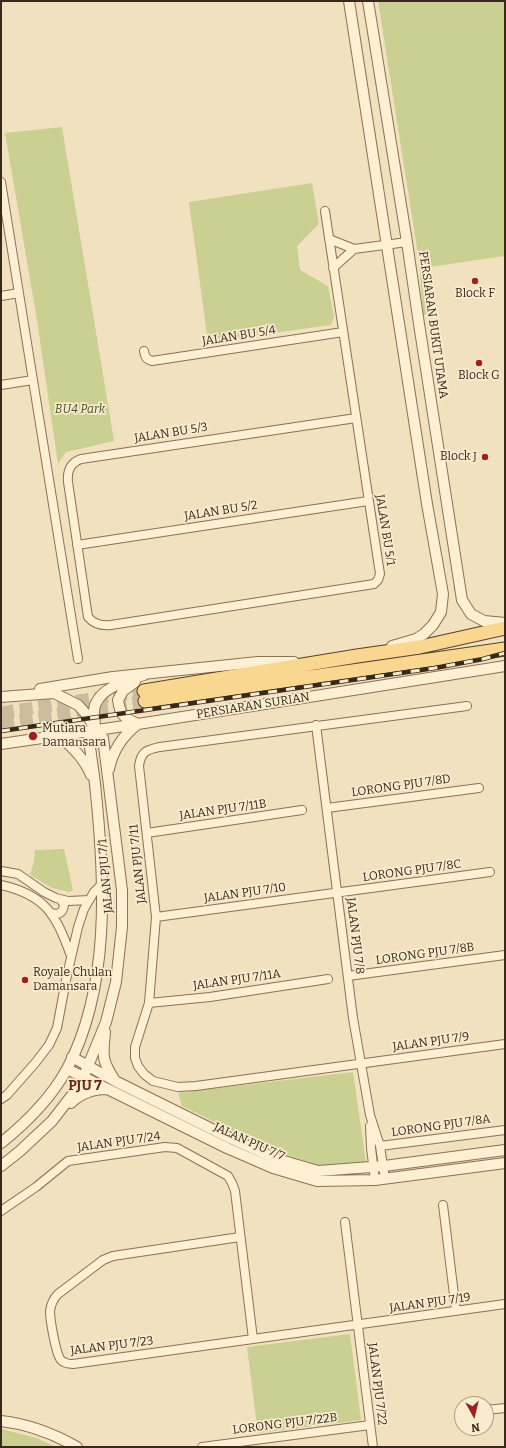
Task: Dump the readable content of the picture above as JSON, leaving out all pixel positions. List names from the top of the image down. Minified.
{"streets":{"main road":["PERSIARAN SURIAN"],"street":["PERSIARAN BUKIT UTAMA","JALAN BU 5/4","JALAN BU 5/3","JALAN BU 5/2","JALAN BU 5/1","LORONG PJU 7/8D","JALAN PJU 7/11B","JALAN PJU 7/11","LORONG PJU 7/8C","JALAN PJU 7/1","JALAN PJU 7/10","JALAN PJU 7/8","LORONG PJU 7/8B","JALAN PJU 7/11A","JALAN PJU 7/9","LORONG PJU 7/8A","JALAN PJU 7/24","JALAN PJU 7/7","JALAN PJU 7/19","JALAN PJU 7/23","JALAN PJU 7/22","LORONG PJU 7/22B"]},"crossings":[["JALAN BU 5/4","JALAN BU 5/1"],["JALAN BU 5/3","JALAN BU 5/2"],["JALAN BU 5/3","JALAN BU 5/1"],["JALAN BU 5/2","JALAN BU 5/1"],["PERSIARAN SURIAN","JALAN PJU 7/1"],["LORONG PJU 7/8D","JALAN PJU 7/8"],["JALAN PJU 7/11B","JALAN PJU 7/11"],["JALAN PJU 7/11","JALAN PJU 7/10"],["JALAN PJU 7/11","JALAN PJU 7/8"],["JALAN PJU 7/11","JALAN PJU 7/11A"],["JALAN PJU 7/11","JALAN PJU 7/9"],["LORONG PJU 7/8C","JALAN PJU 7/10"],["LORONG PJU 7/8C","JALAN PJU 7/8"],["JALAN PJU 7/1","JALAN PJU 7/7"],["JALAN PJU 7/10","JALAN PJU 7/8"],["JALAN PJU 7/8","LORONG PJU 7/8B"],["JALAN PJU 7/8","JALAN PJU 7/9"],["JALAN PJU 7/8","LORONG PJU 7/8A"],["JALAN PJU 7/8","JALAN PJU 7/7"],["JALAN PJU 7/24","JALAN PJU 7/23"],["JALAN PJU 7/19","JALAN PJU 7/23"],["JALAN PJU 7/19","JALAN PJU 7/22"],["JALAN PJU 7/23","JALAN PJU 7/22"],["JALAN PJU 7/22","LORONG PJU 7/22B"]],"districts":["PJU 7"],"parks":["BU4 Park"],"places":["Block F","Block G","Block J","Mutiara Damansara","Royale Chulan Damansara"],"north":"bottom"}
